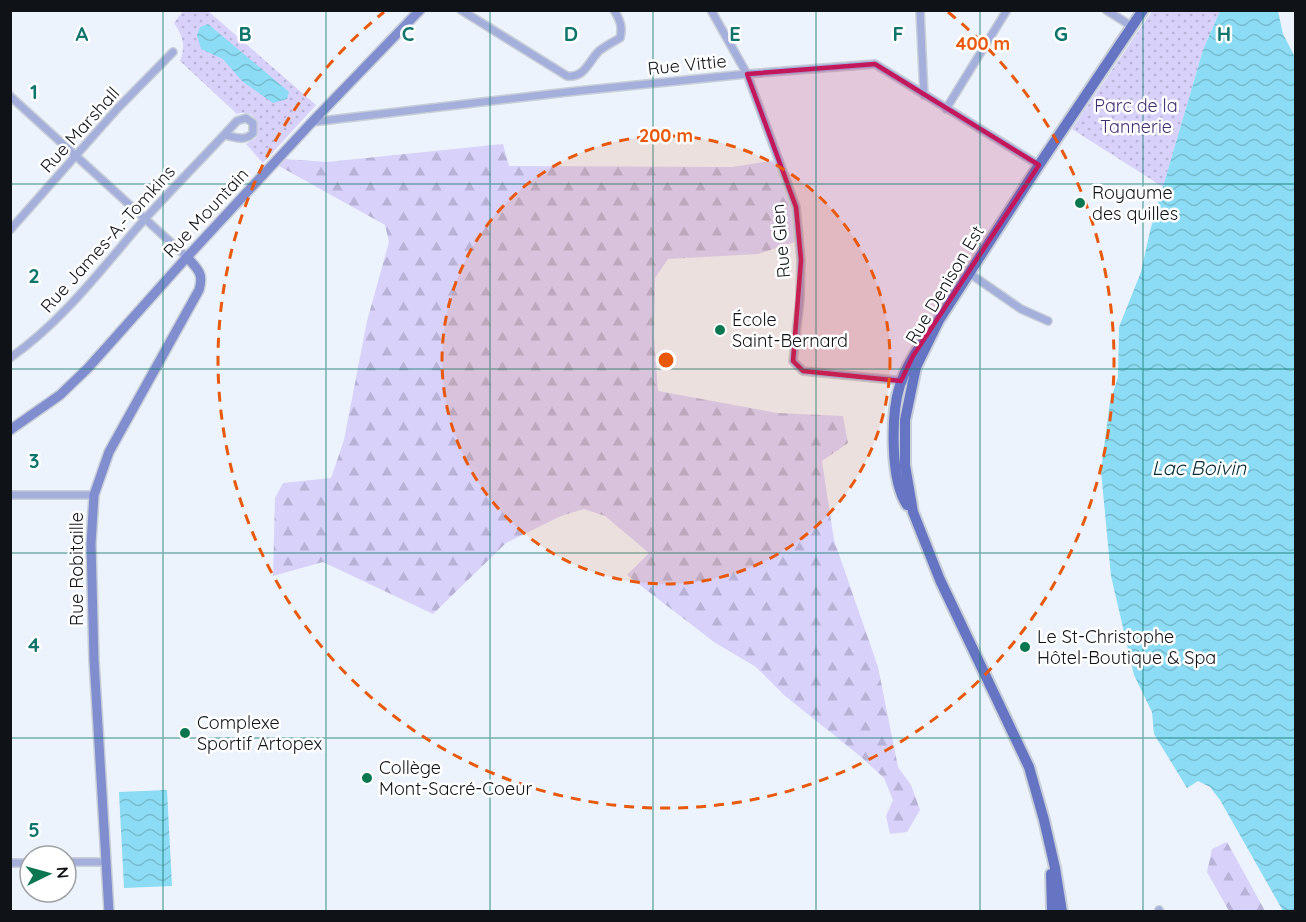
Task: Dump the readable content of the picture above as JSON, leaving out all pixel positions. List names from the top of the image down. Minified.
{"streets":{"main road":["Rue Denison Est"],"street":["Rue Vittie","Rue Marshall","Rue Mountain","Rue James-A.-Tomkins","Rue Glen","Rue Robitaille"]},"crossings":[["Rue Vittie","Rue Mountain"],["Rue Vittie","Rue Glen"],["Rue Vittie","Rue Denison Est"],["Rue Mountain","Rue Robitaille"],["Rue Glen","Rue Denison Est"]],"water":["Lac Boivin"],"parks":["Parc de la Tannerie"],"places":["Royaume des quilles","École Saint-Bernard","Le St-Christophe Hôtel-Boutique & Spa","Complexe Sportif Artopex","Collège Mont-Sacré-Coeur"],"north":"right","grid":{"columns":["A","B","C","D","E","F","G","H"],"rows":["1","2","3","4","5"]},"rings":["400 m","200 m"]}
